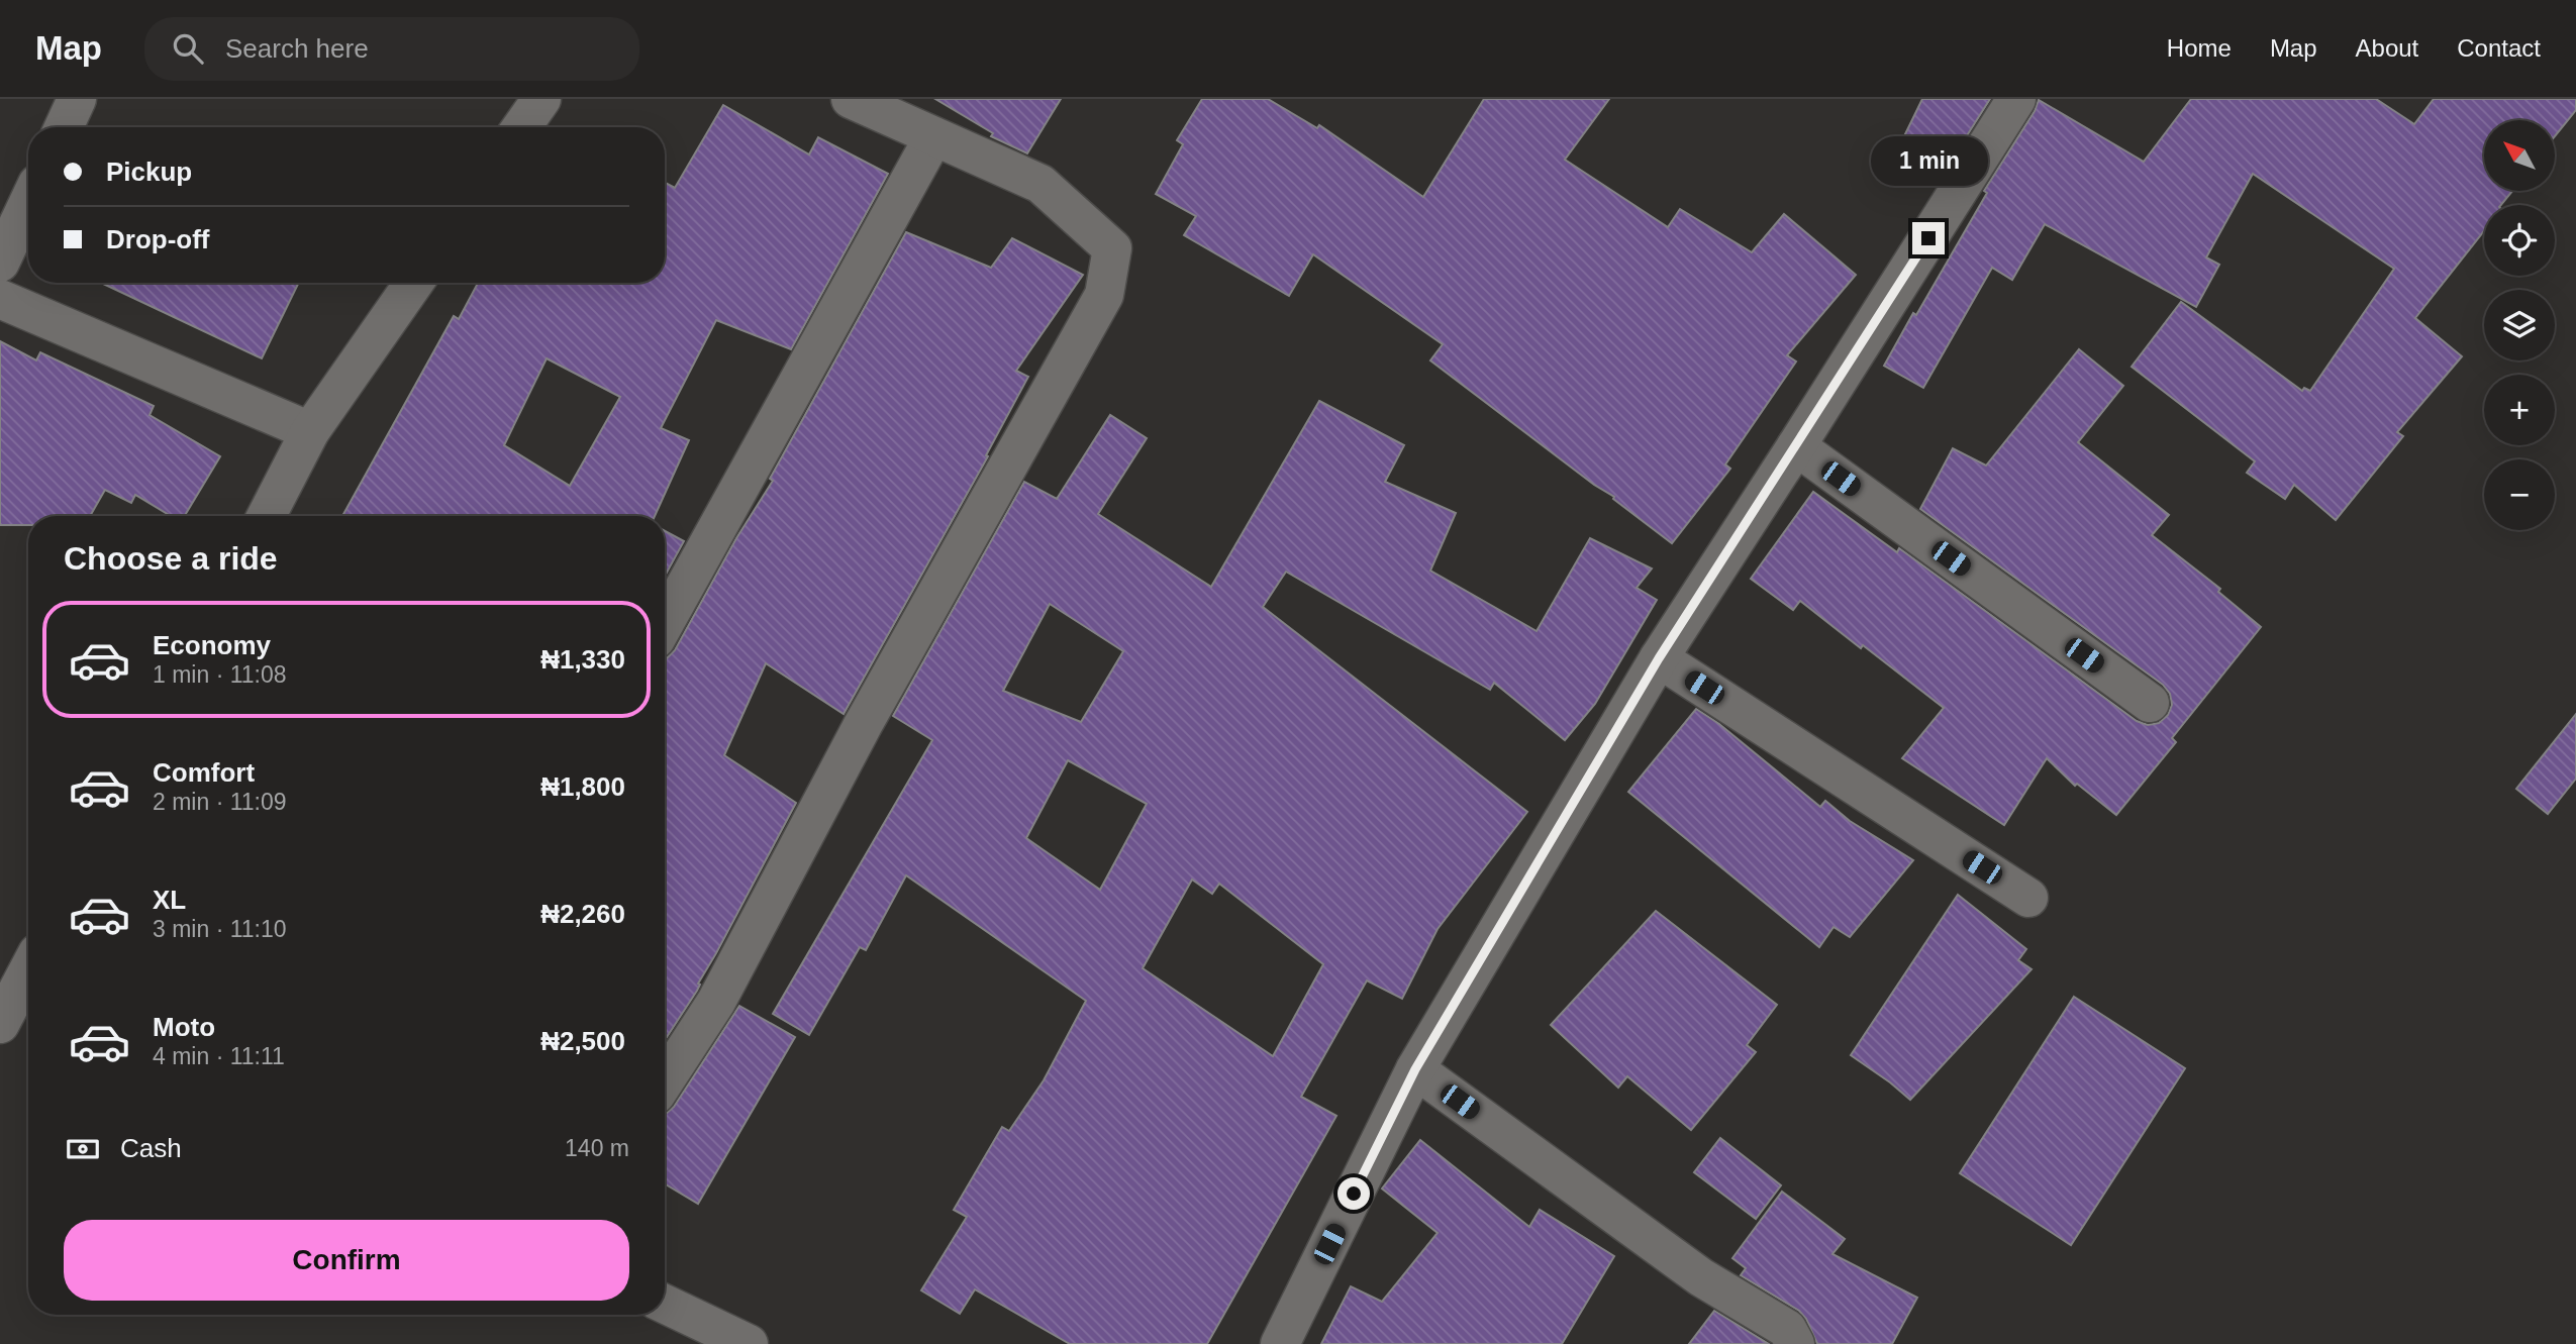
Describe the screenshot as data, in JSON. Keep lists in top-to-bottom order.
{
  "north": "top left",
  "page": {
    "header": "Map",
    "search": "Search here",
    "nav": [
      "Home",
      "Map",
      "About",
      "Contact"
    ],
    "map_buttons": ["+", "−"],
    "banner": ["Pickup", "Drop-off"],
    "bubble": "1 min",
    "heading": "Choose a ride",
    "list": [
      {
        "name": "Economy",
        "note": "1 min · 11:08",
        "value": "₦1,330"
      },
      {
        "name": "Comfort",
        "note": "2 min · 11:09",
        "value": "₦1,800"
      },
      {
        "name": "XL",
        "note": "3 min · 11:10",
        "value": "₦2,260"
      },
      {
        "name": "Moto",
        "note": "4 min · 11:11",
        "value": "₦2,500"
      }
    ],
    "pay": ["Cash", "140 m"],
    "buttons": "Confirm"
  }
}
